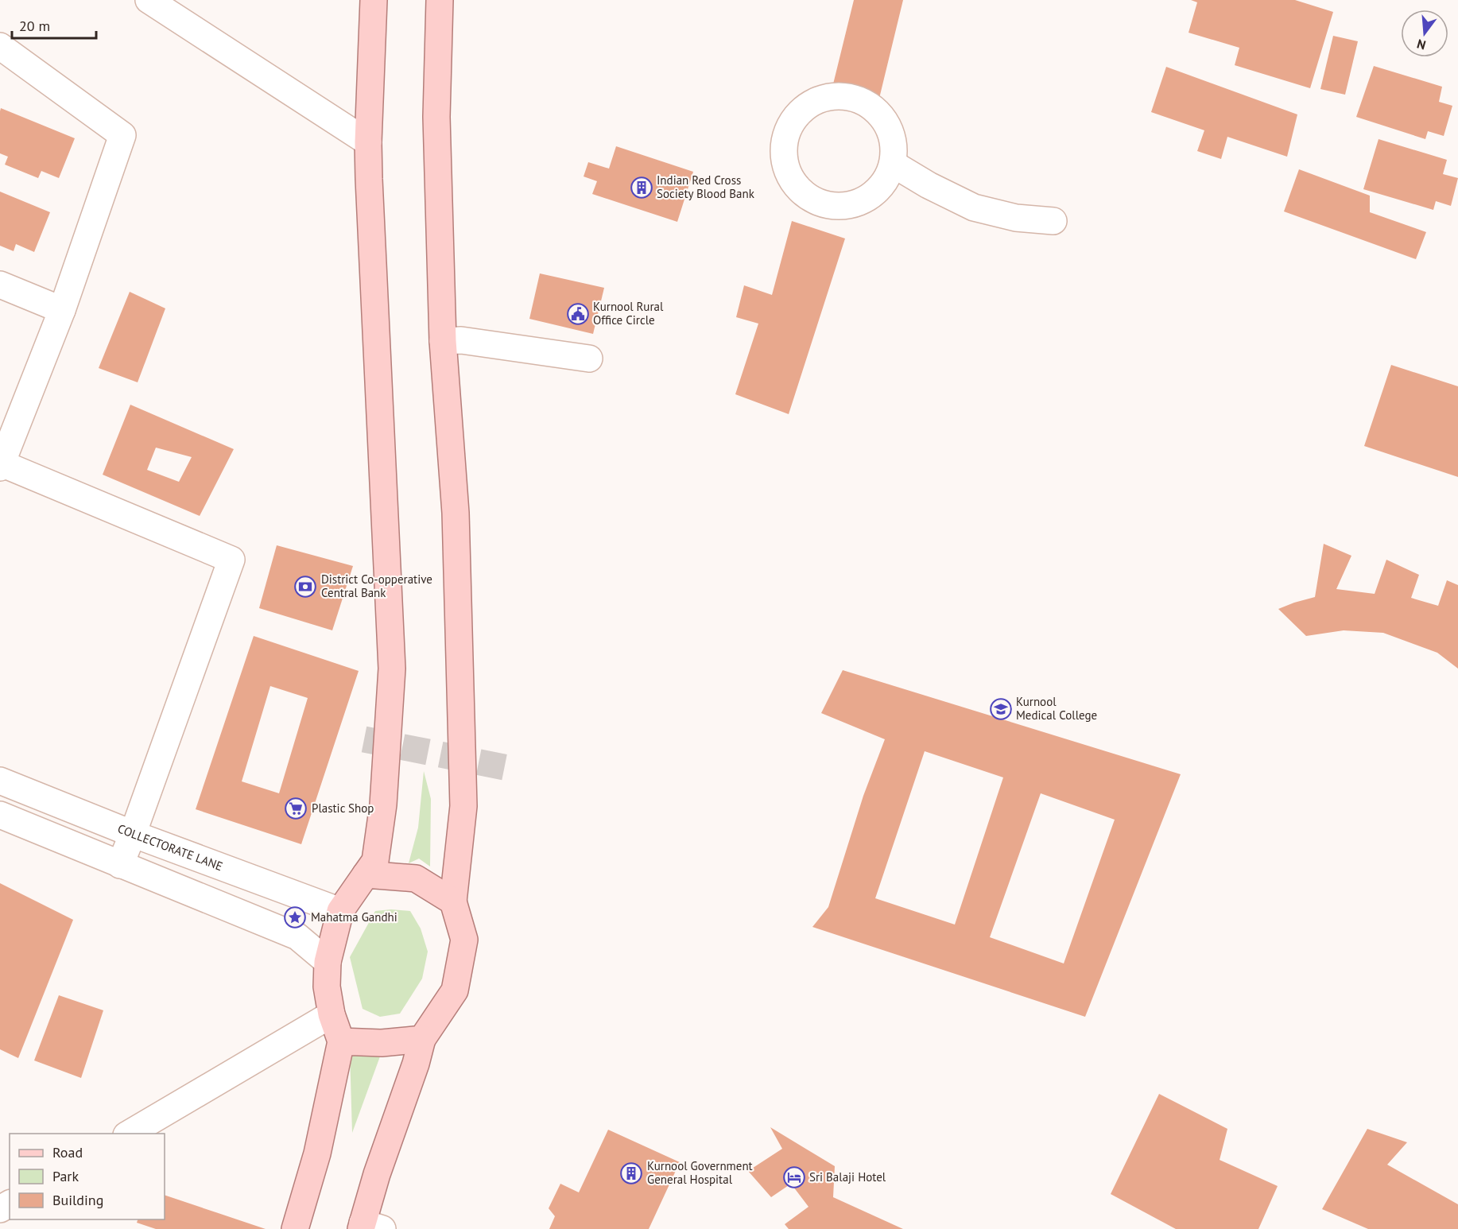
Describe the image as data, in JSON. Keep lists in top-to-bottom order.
{
  "streets": {
    "street": ["COLLECTORATE LANE"]
  },
  "places": {
    "building": ["Indian Red Cross Society Blood Bank", "Kurnool Government General Hospital"],
    "public building": ["Kurnool Rural Office Circle"],
    "bank": ["District Co-opperative Central Bank"],
    "school or university": ["Kurnool Medical College"],
    "supermarket": ["Plastic Shop"],
    "place": ["Mahatma Gandhi"],
    "hotel": ["Sri Balaji Hotel"]
  },
  "legend": ["Road", "Park", "Building"],
  "scale_bar": "20 m",
  "north": "bottom"
}
